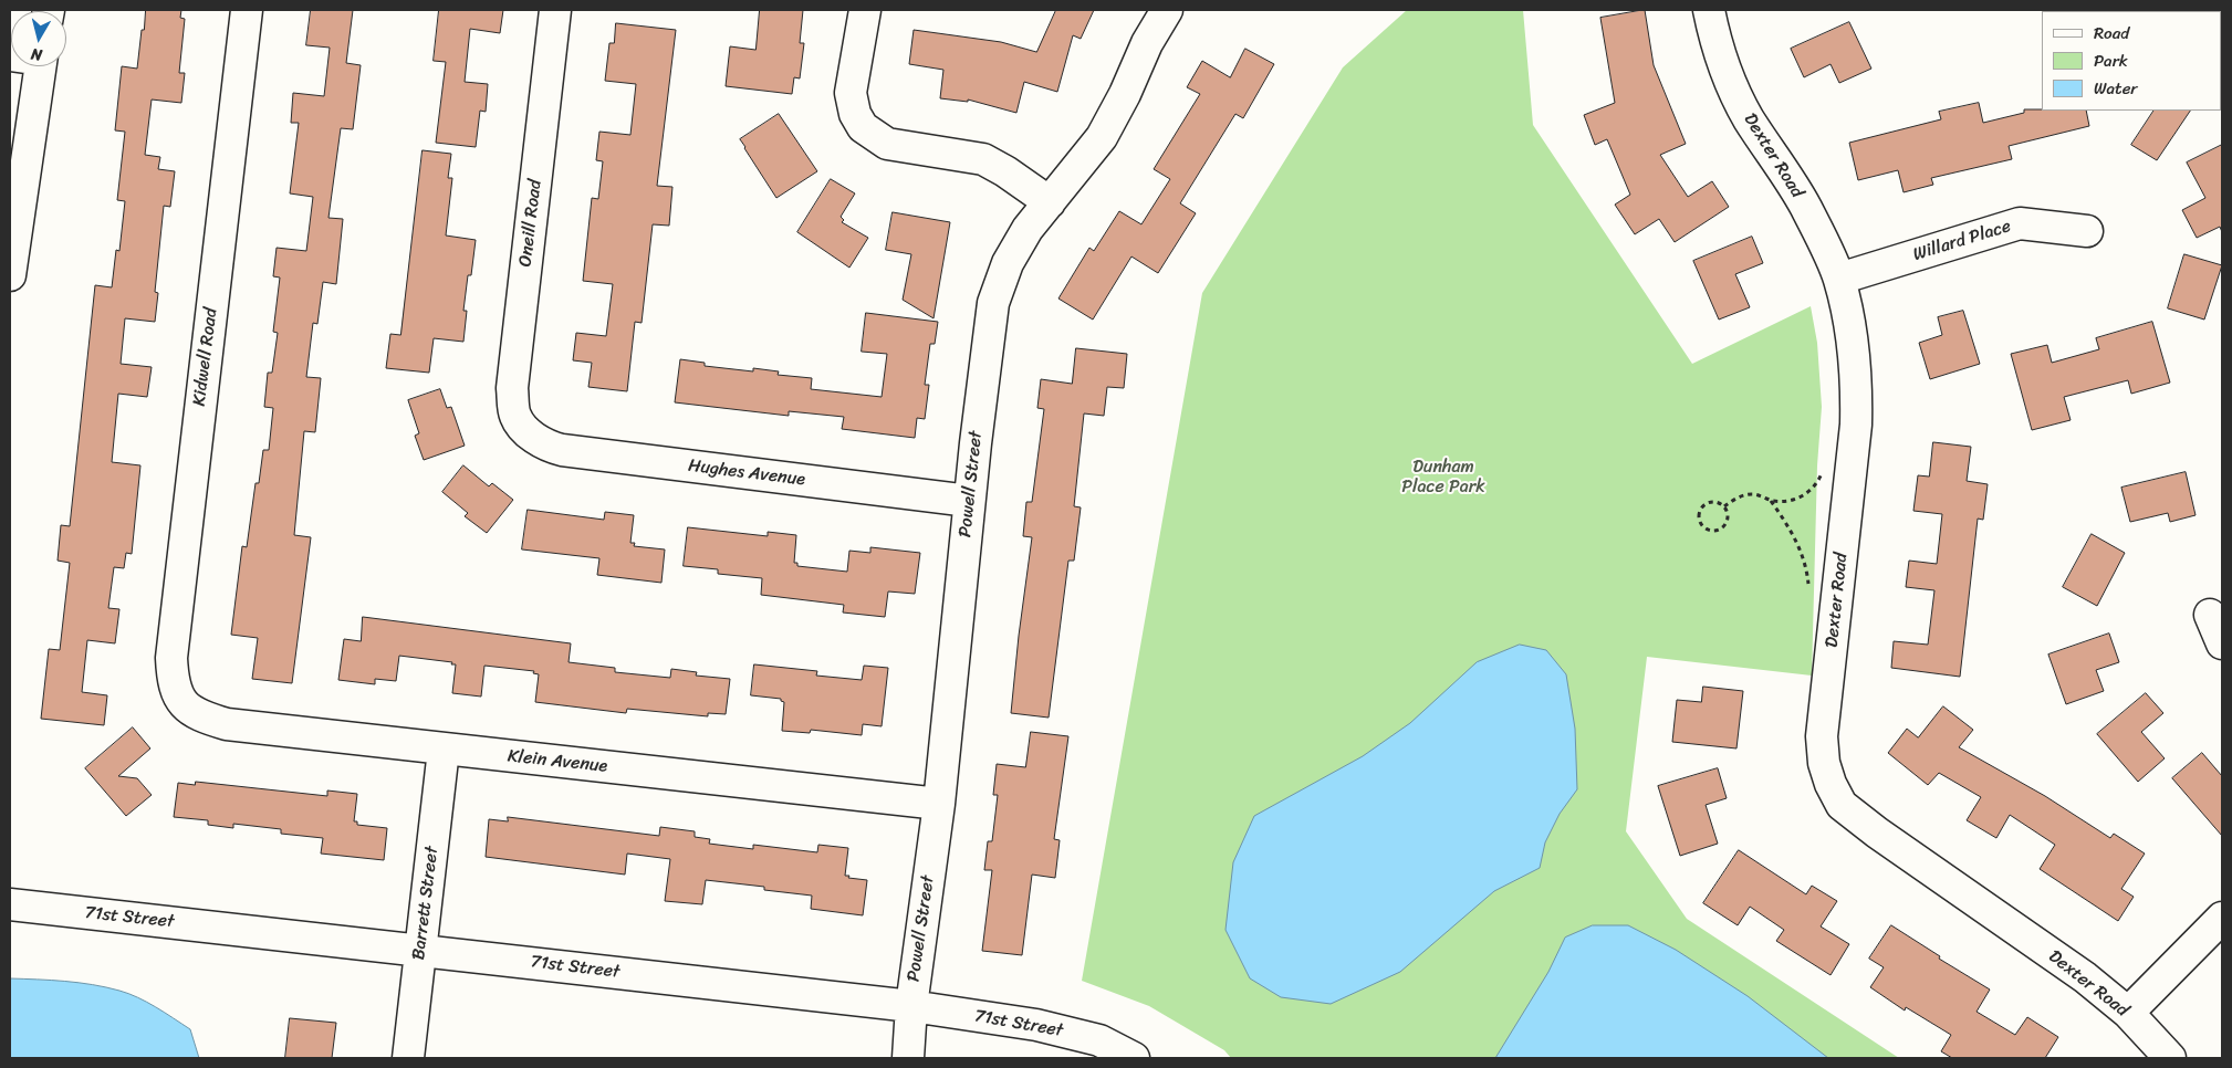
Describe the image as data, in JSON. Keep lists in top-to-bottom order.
{
  "streets": {
    "street": [
      "Dexter Road",
      "Oneill Road",
      "Willard Place",
      "Kidwell Road",
      "Hughes Avenue",
      "Powell Street",
      "Klein Avenue",
      "Barrett Street",
      "71st Street"
    ]
  },
  "crossings": [
    ["Dexter Road", "Willard Place"],
    ["Oneill Road", "Hughes Avenue"],
    ["Kidwell Road", "Klein Avenue"],
    ["Hughes Avenue", "Powell Street"],
    ["Powell Street", "Klein Avenue"],
    ["Powell Street", "71st Street"],
    ["Klein Avenue", "Barrett Street"],
    ["Barrett Street", "71st Street"]
  ],
  "parks": ["Dunham Place Park"],
  "legend": ["Road", "Park", "Water"],
  "north": "bottom"
}
